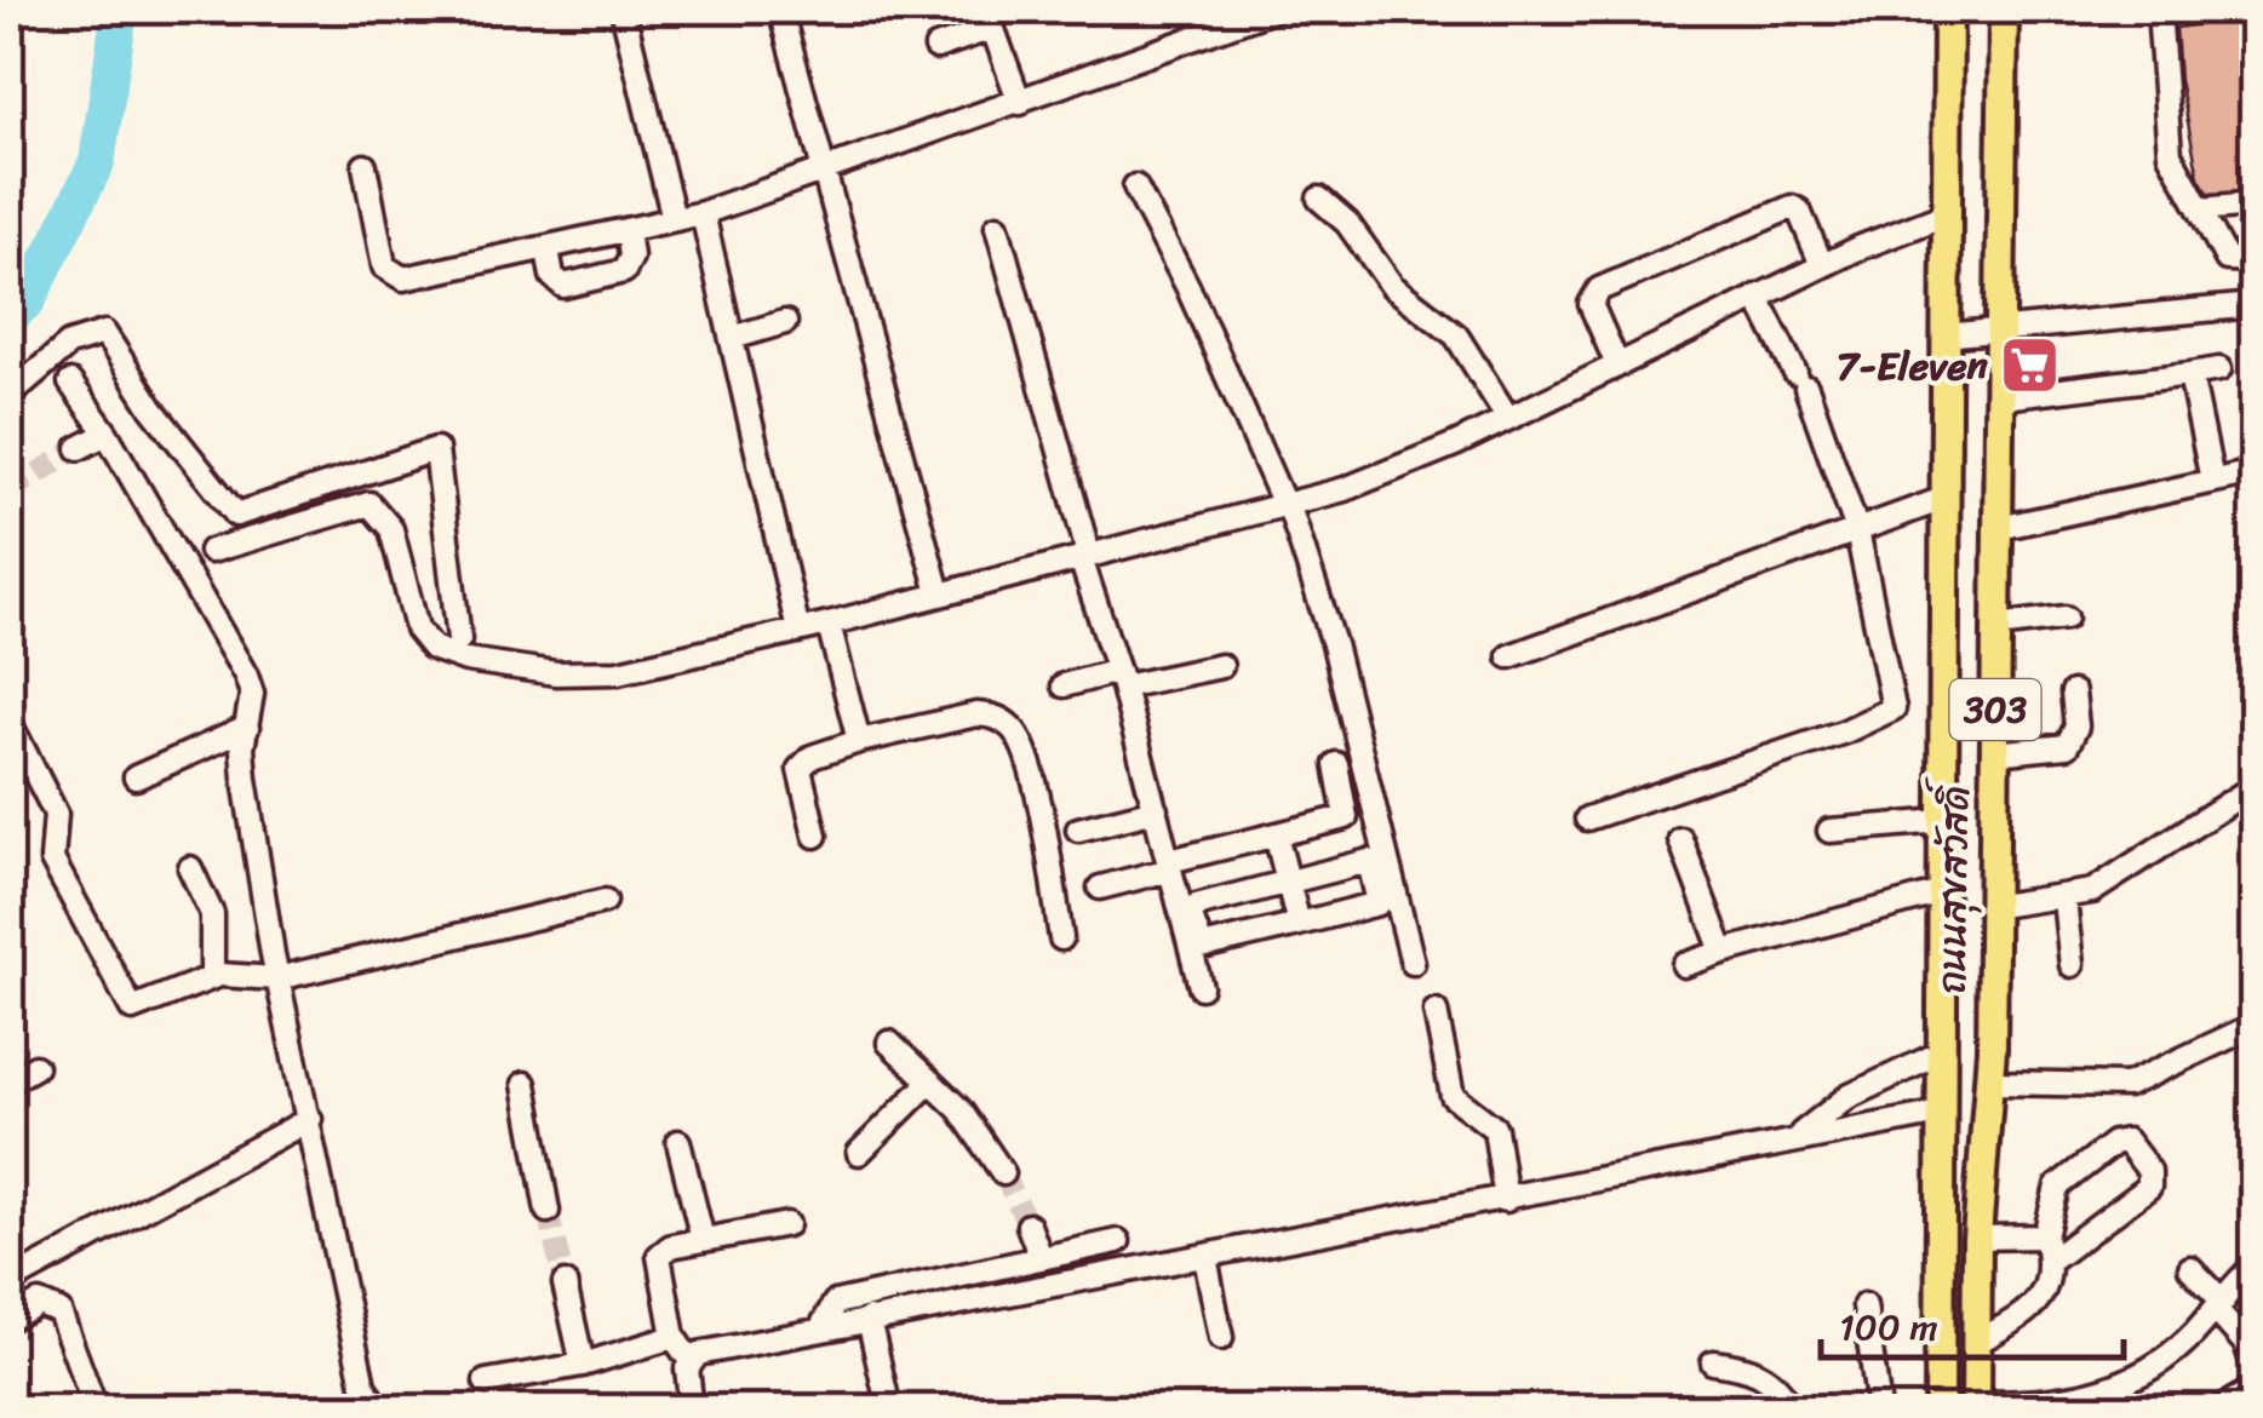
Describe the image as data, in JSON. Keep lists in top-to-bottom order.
{
  "streets": {
    "main road": ["303", "ถนนสุขสวัสดิ์"]
  },
  "places": {
    "supermarket": ["7-Eleven"]
  },
  "scale_bar": "100 m"
}
